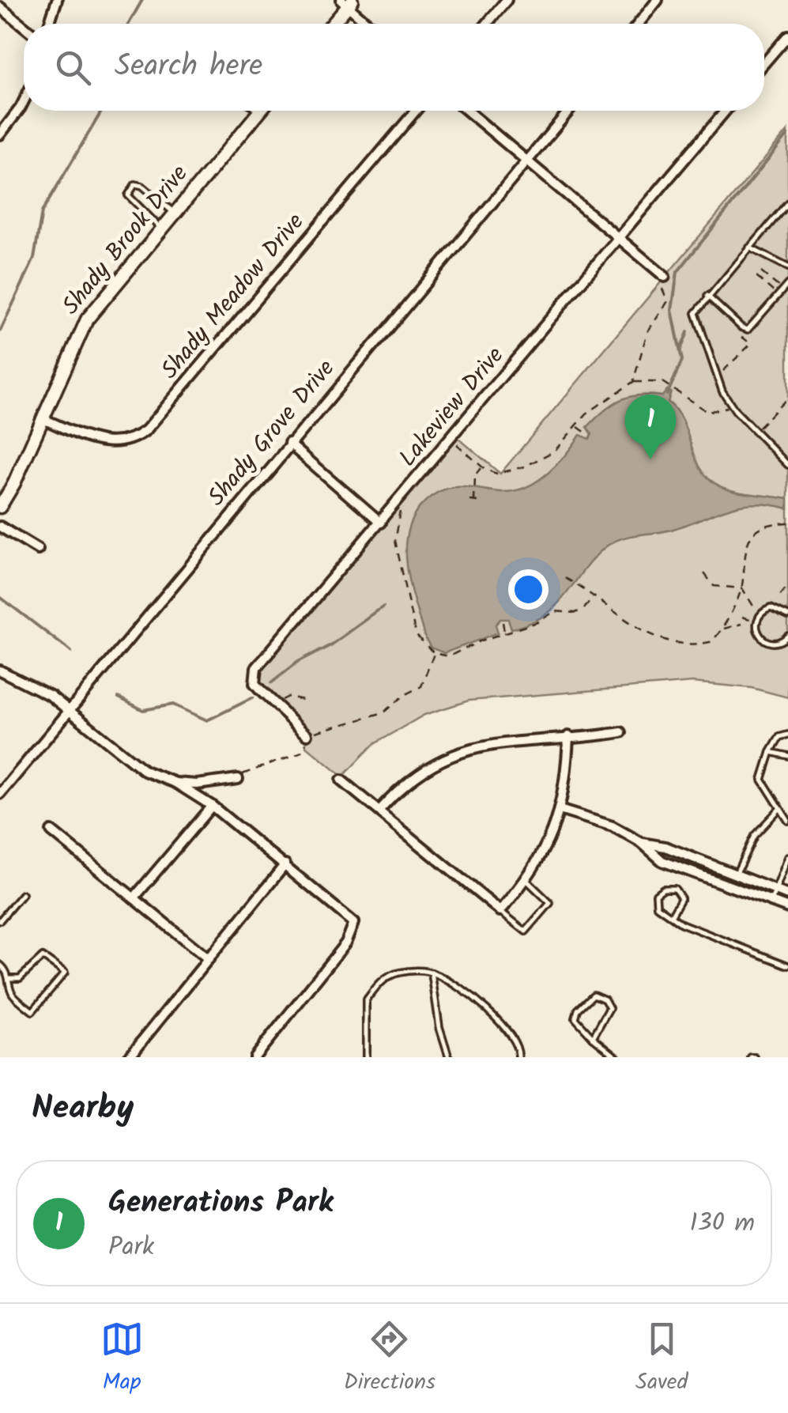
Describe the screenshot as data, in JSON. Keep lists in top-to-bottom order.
{
  "streets": {
    "street": [
      "Shady Brook Drive",
      "Shady Meadow Drive",
      "Lakeview Drive",
      "Shady Grove Drive"
    ]
  },
  "crossings": [
    ["Shady Brook Drive", "Shady Meadow Drive"]
  ],
  "page": {
    "search": "Search here",
    "pins": "1",
    "heading": "Nearby",
    "list": [
      {
        "mark": "1",
        "name": "Generations Park",
        "note": "Park",
        "value": "130 m"
      }
    ],
    "nav": ["Map", "Directions", "Saved"]
  }
}
